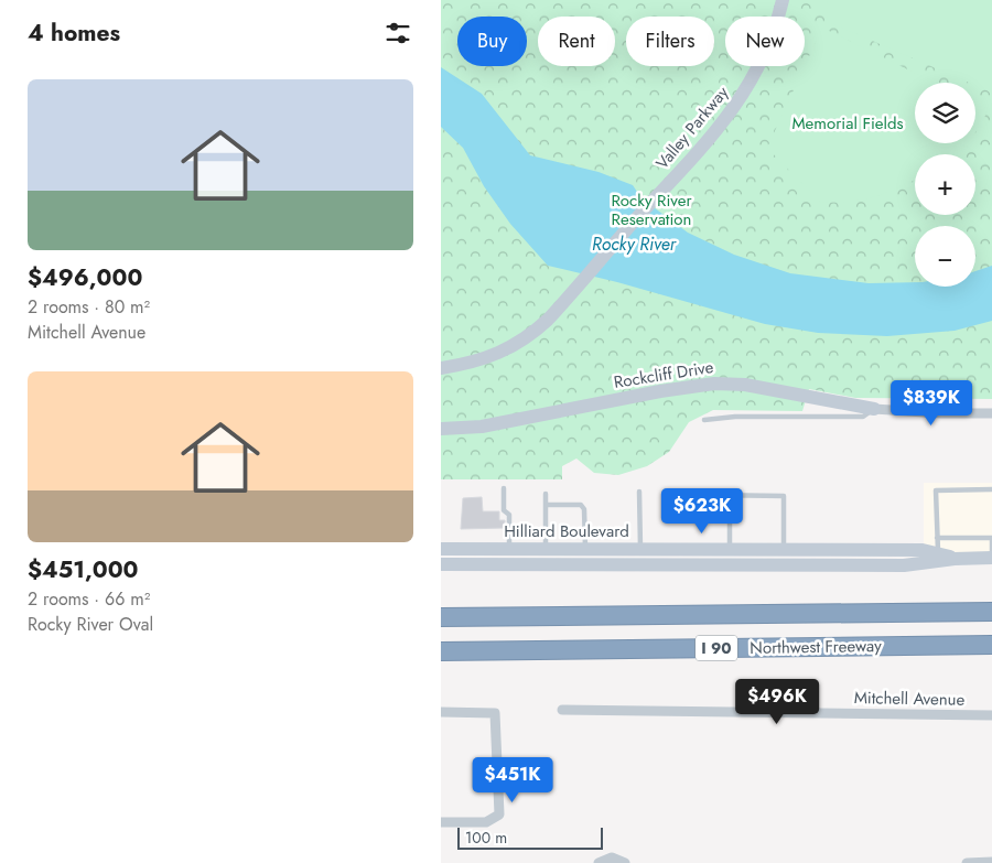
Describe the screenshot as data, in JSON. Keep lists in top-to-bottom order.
{
  "streets": {
    "highway": ["Northwest Freeway", "I 90"],
    "main road": ["Valley Parkway", "Rockcliff Drive", "Hilliard Boulevard"],
    "street": ["Mitchell Avenue"]
  },
  "water": ["Rocky River"],
  "parks": ["Memorial Fields", "Rocky River Reservation"],
  "scale_bar": "100 m",
  "page": {
    "heading": "4 homes",
    "chip": [
      "Buy",
      "Rent",
      "Filters",
      "New"
    ],
    "list": [
      {
        "name": "$496,000",
        "note": "2 rooms · 80 m² · Mitchell Avenue"
      },
      {
        "name": "$451,000",
        "note": "2 rooms · 66 m² · Rocky River Oval"
      }
    ],
    "map_buttons": ["+", "−"],
    "price": [
      "$839K",
      "$623K",
      "$496K",
      "$451K"
    ],
    "scale": "100 m"
  }
}
